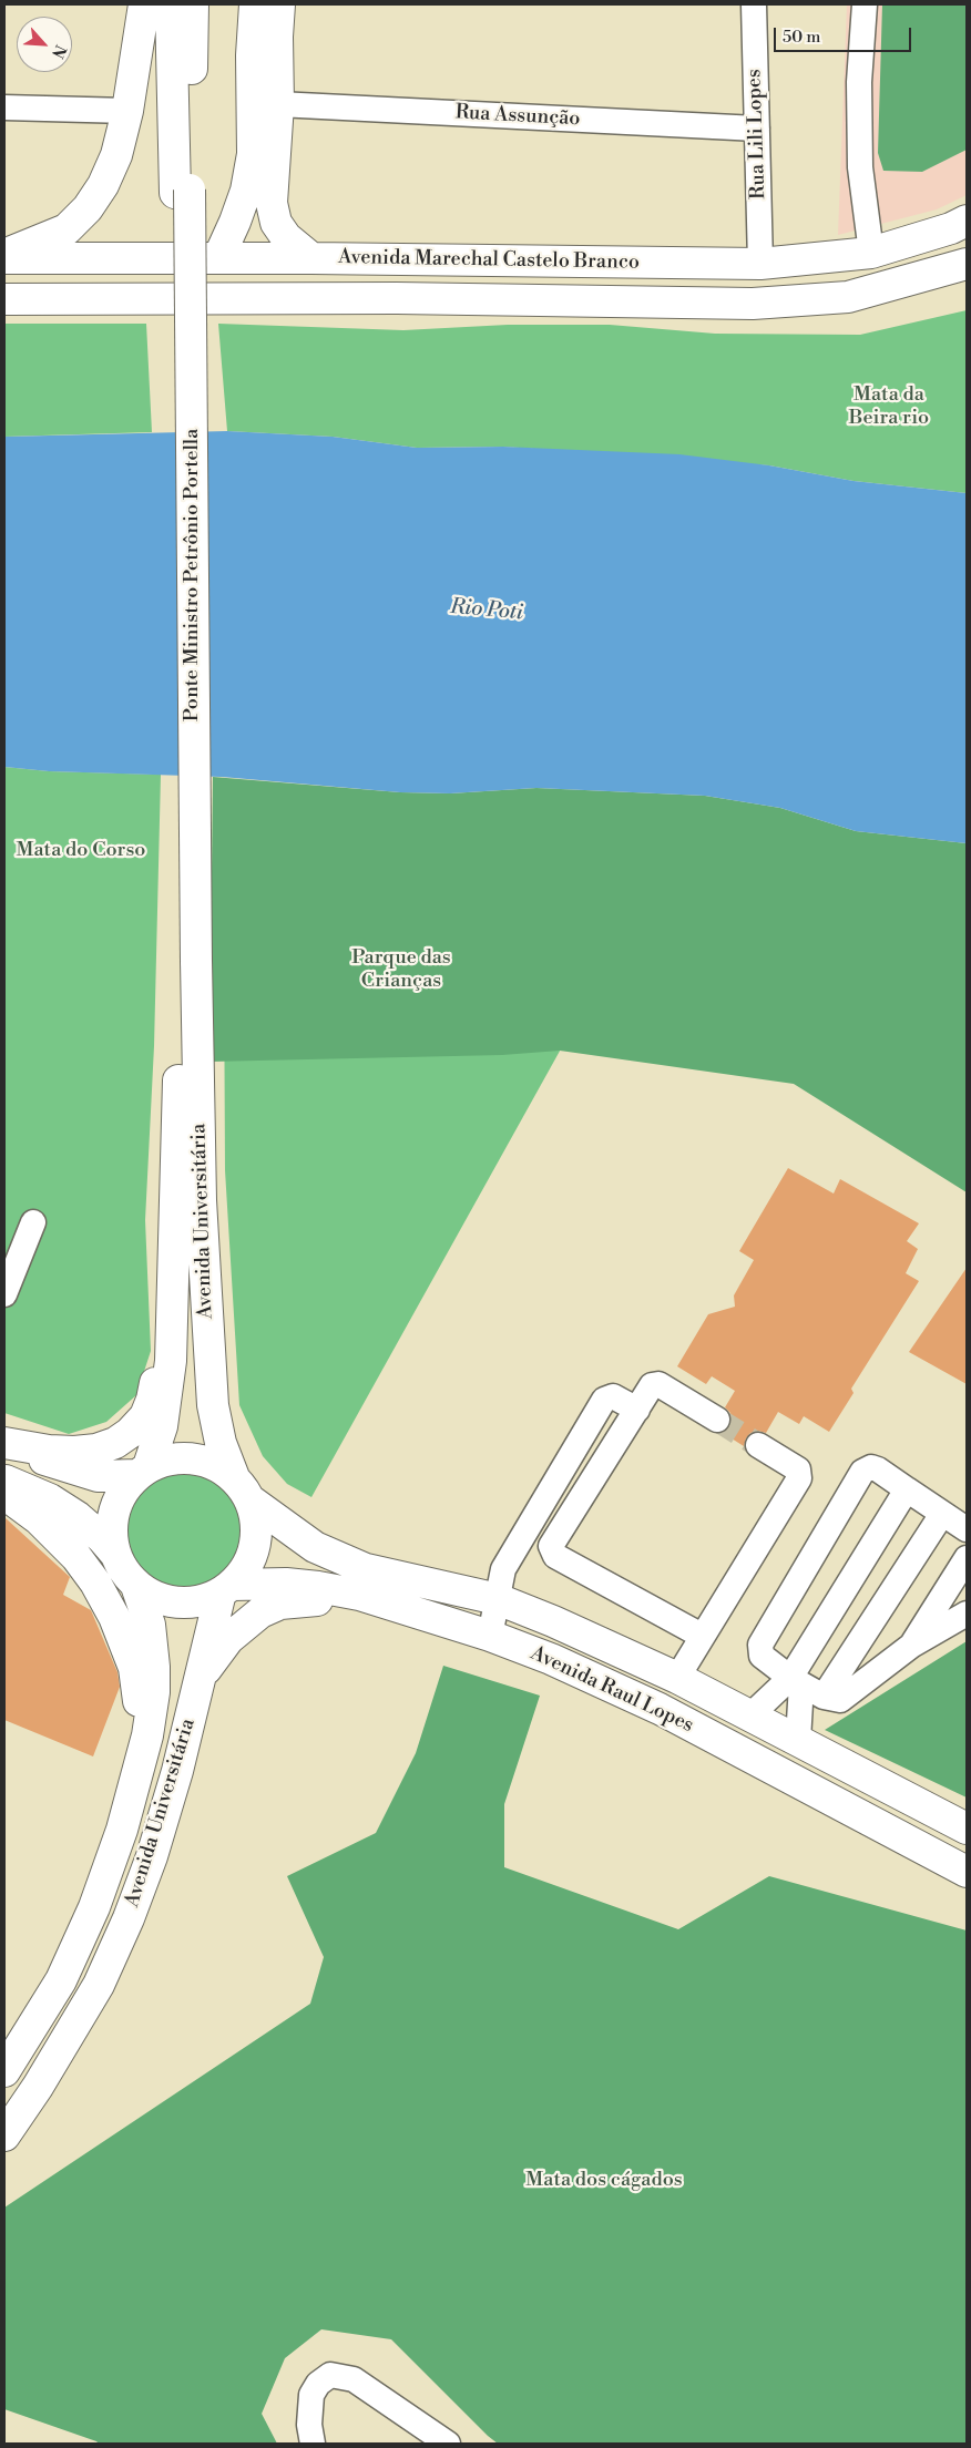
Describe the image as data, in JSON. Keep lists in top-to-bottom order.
{
  "streets": {
    "main road": [
      "Avenida Marechal Castelo Branco",
      "Ponte Ministro Petrônio Portella",
      "Avenida Universitária",
      "Avenida Raul Lopes"
    ],
    "street": ["Rua Assunção", "Rua Lili Lopes"]
  },
  "crossings": [
    ["Rua Assunção", "Rua Lili Lopes"],
    ["Rua Lili Lopes", "Avenida Marechal Castelo Branco"],
    ["Ponte Ministro Petrônio Portella", "Avenida Universitária"],
    ["Avenida Universitária", "Avenida Raul Lopes"]
  ],
  "water": ["Rio Poti"],
  "parks": [
    "Mata da Beira rio",
    "Mata do Corso",
    "Parque das Crianças",
    "Mata dos cágados"
  ],
  "scale_bar": "50 m",
  "north": "bottom right"
}
